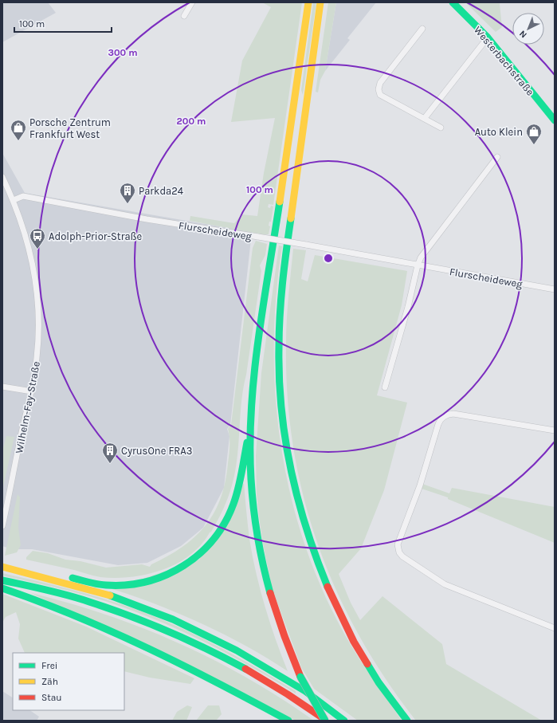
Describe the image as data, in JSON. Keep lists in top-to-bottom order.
{
  "streets": {
    "main road": ["Westerbachstraße"],
    "street": ["Flurscheideweg", "Wilhelm-Fay-Straße"]
  },
  "crossings": [
    ["Flurscheideweg", "Wilhelm-Fay-Straße"]
  ],
  "places": {
    "shop": ["Porsche Zentrum Frankfurt West", "Auto Klein"],
    "building": ["Parkda24", "CyrusOne FRA3"],
    "bus stop": ["Adolph-Prior-Straße"]
  },
  "legend": ["Frei", "Zäh", "Stau"],
  "scale_bar": "100 m",
  "north": "bottom left",
  "rings": ["300 m", "200 m", "100 m"]
}
